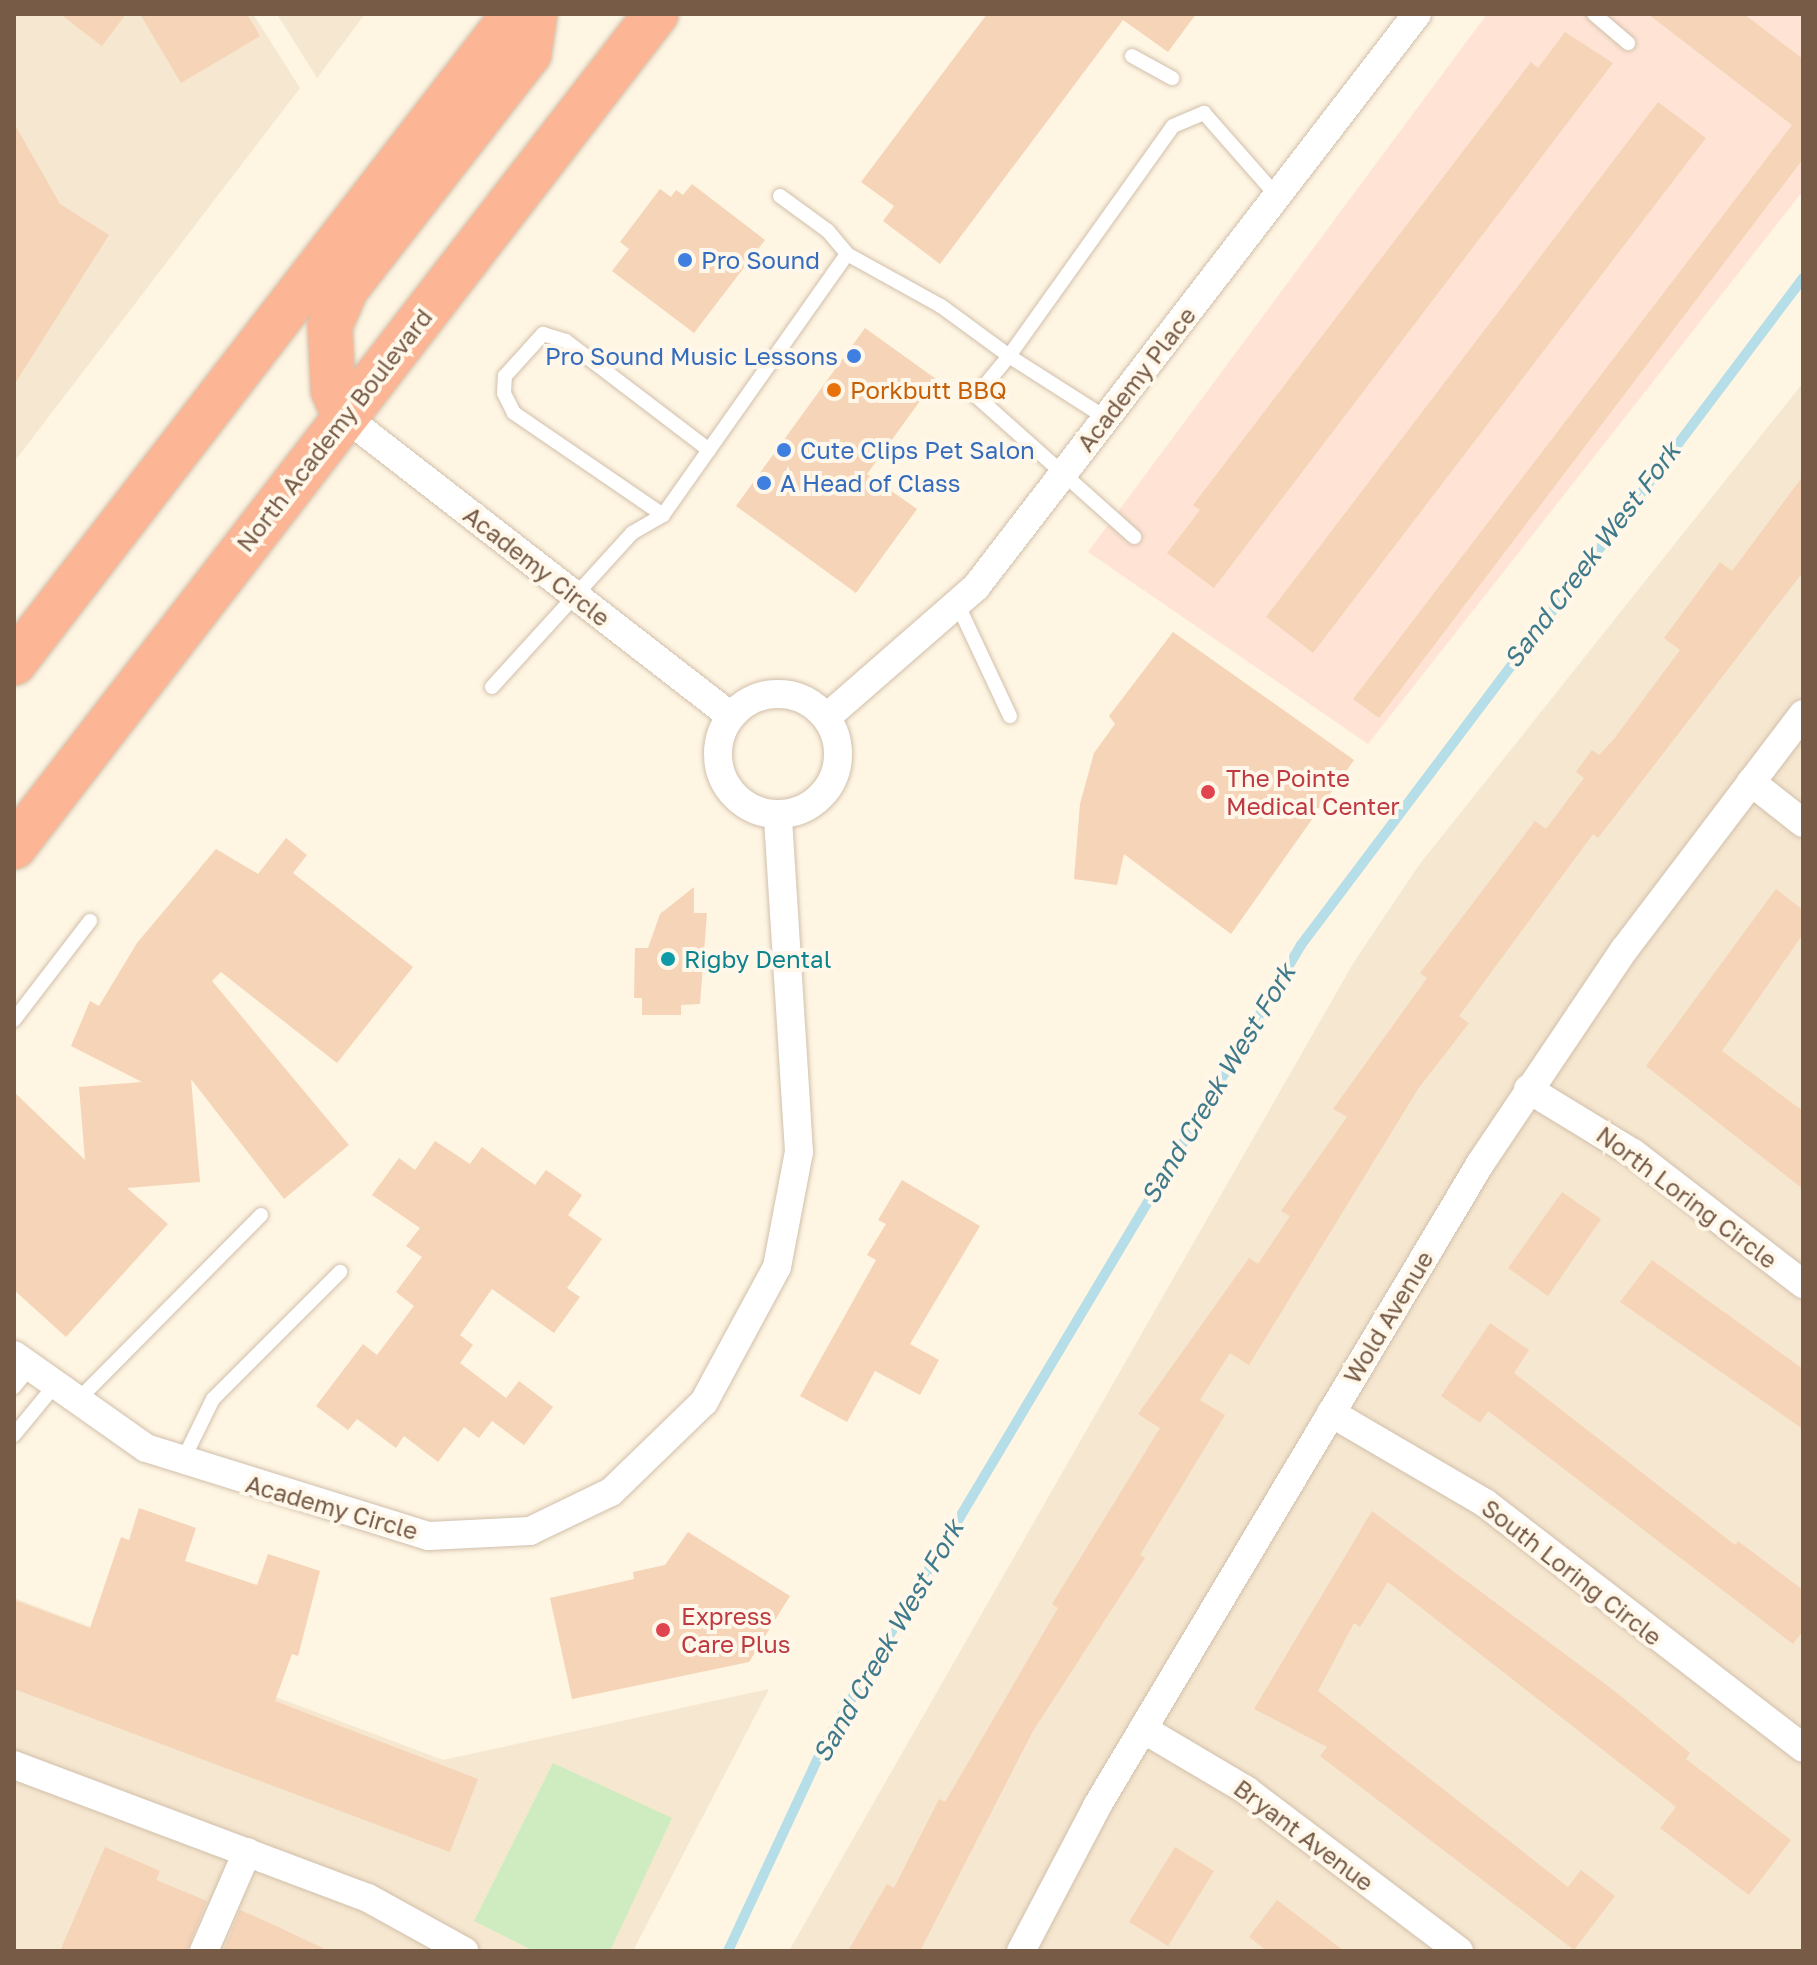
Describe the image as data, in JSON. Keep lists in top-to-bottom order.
{
  "streets": {
    "highway": ["North Academy Boulevard"],
    "street": [
      "Academy Place",
      "Academy Circle",
      "North Loring Circle",
      "Wold Avenue",
      "South Loring Circle",
      "Bryant Avenue"
    ]
  },
  "crossings": [
    ["Academy Place", "Academy Circle"],
    ["North Academy Boulevard", "Academy Circle"],
    ["North Loring Circle", "Wold Avenue"],
    ["Wold Avenue", "South Loring Circle"],
    ["Wold Avenue", "Bryant Avenue"]
  ],
  "water": ["Sand Creek West Fork"],
  "places": [
    "Pro Sound",
    "Pro Sound Music Lessons",
    "Porkbutt BBQ",
    "Cute Clips Pet Salon",
    "A Head of Class",
    "The Pointe Medical Center",
    "Rigby Dental",
    "Express Care Plus"
  ]
}
